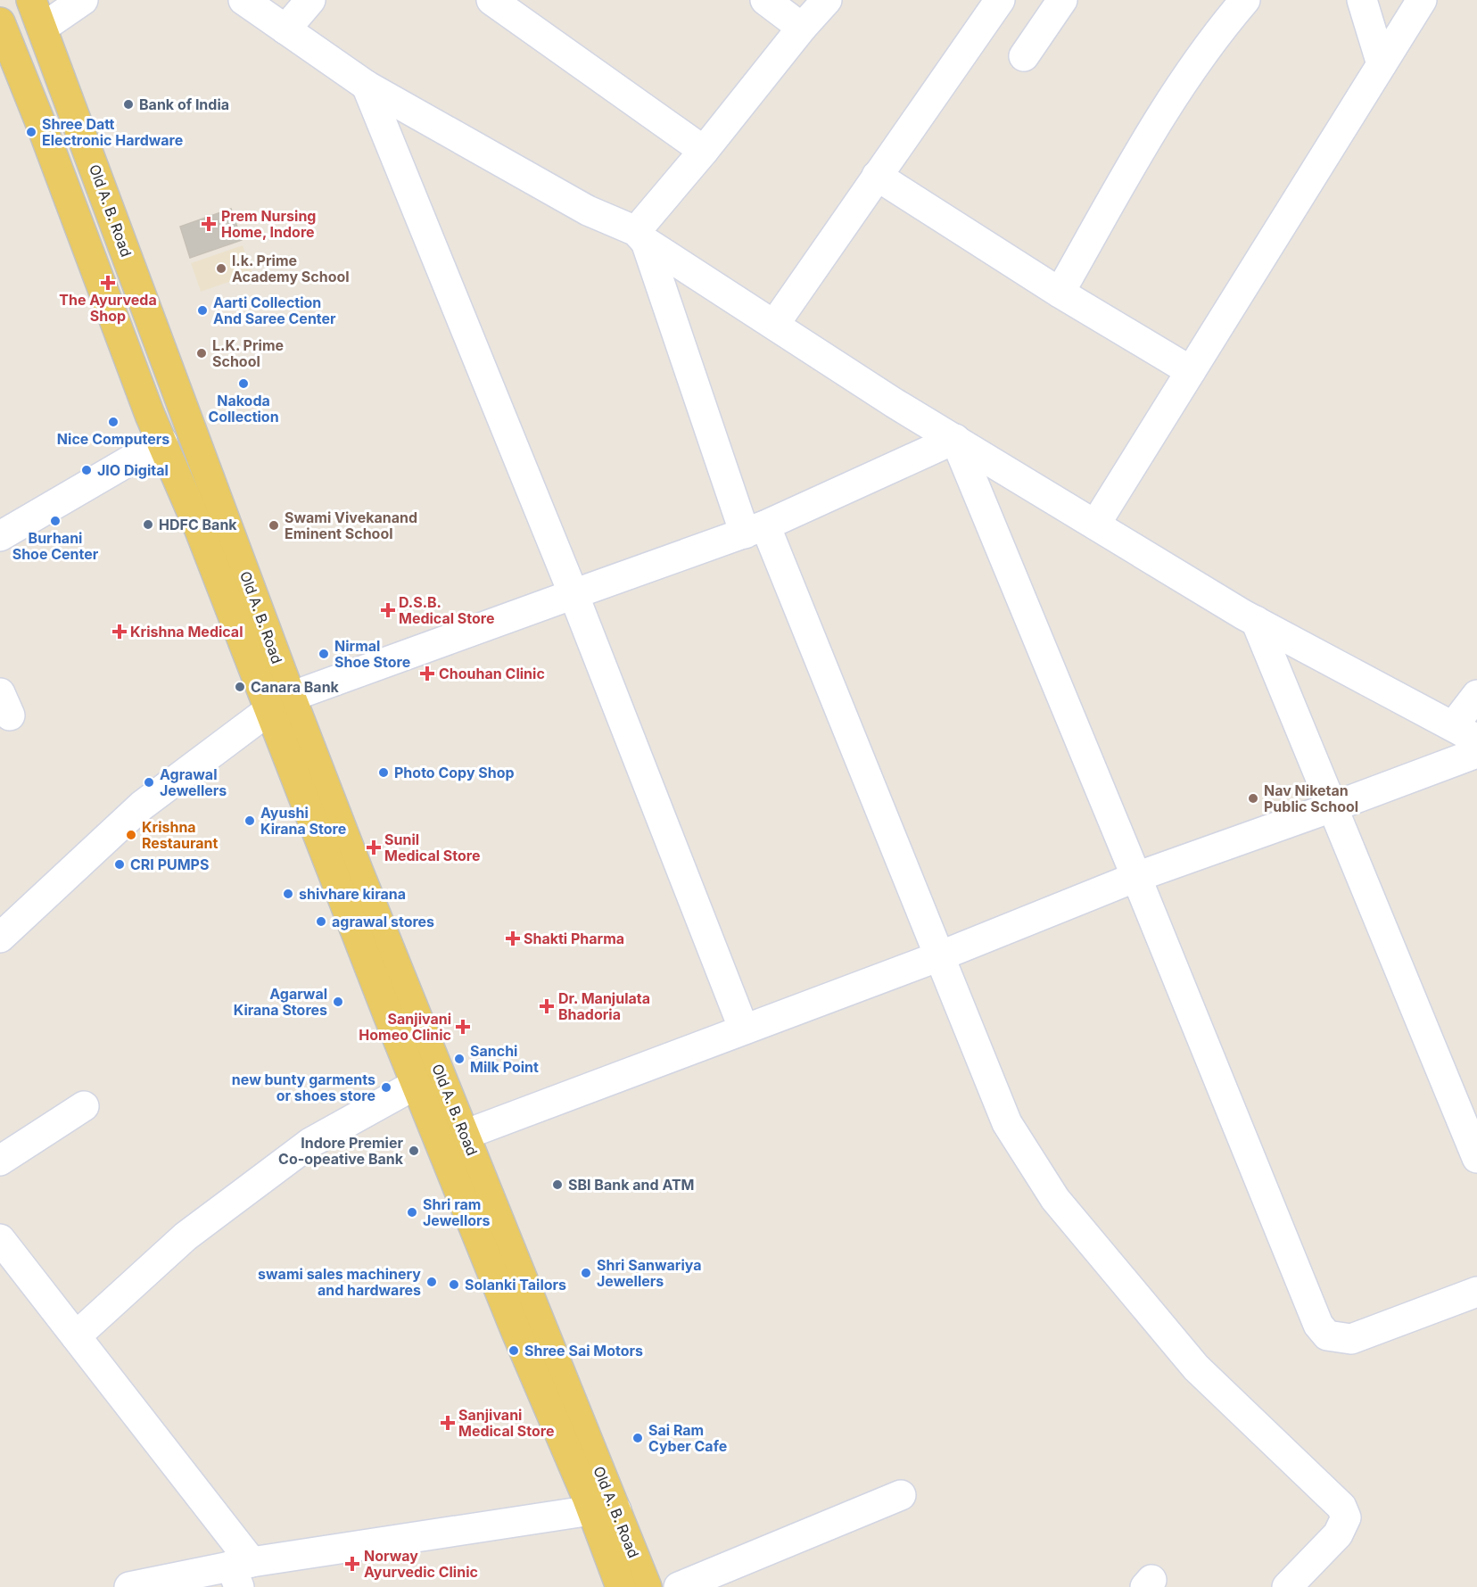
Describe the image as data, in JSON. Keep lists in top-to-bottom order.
{
  "streets": {
    "main road": ["Old A. B. Road"]
  },
  "places": {
    "other": [
      "Bank of India",
      "Shree Datt Electronic Hardware",
      "l.k. Prime Academy School",
      "Aarti Collection And Saree Center",
      "L.K. Prime School",
      "Nakoda Collection",
      "Nice Computers",
      "JIO Digital",
      "Burhani Shoe Center",
      "HDFC Bank",
      "Swami Vivekanand Eminent School",
      "Nirmal Shoe Store",
      "Canara Bank",
      "Photo Copy Shop",
      "Agrawal Jewellers",
      "Nav Niketan Public School",
      "Ayushi Kirana Store",
      "Krishna Restaurant",
      "CRI PUMPS",
      "shivhare kirana",
      "agrawal stores",
      "Agarwal Kirana Stores",
      "Sanchi Milk Point",
      "new bunty garments or shoes store",
      "Indore Premier Co-opeative Bank",
      "SBI Bank and ATM",
      "Shri ram Jewellors",
      "Shri Sanwariya Jewellers",
      "swami sales machinery and hardwares",
      "Solanki Tailors",
      "Shree Sai Motors",
      "Sai Ram Cyber Cafe"
    ],
    "health": [
      "Prem Nursing Home, Indore",
      "The Ayurveda Shop",
      "D.S.B. Medical Store",
      "Krishna Medical",
      "Chouhan Clinic",
      "Sunil Medical Store",
      "Shakti Pharma",
      "Dr. Manjulata Bhadoria",
      "Sanjivani Homeo Clinic",
      "Sanjivani Medical Store",
      "Norway Ayurvedic Clinic"
    ]
  }
}
